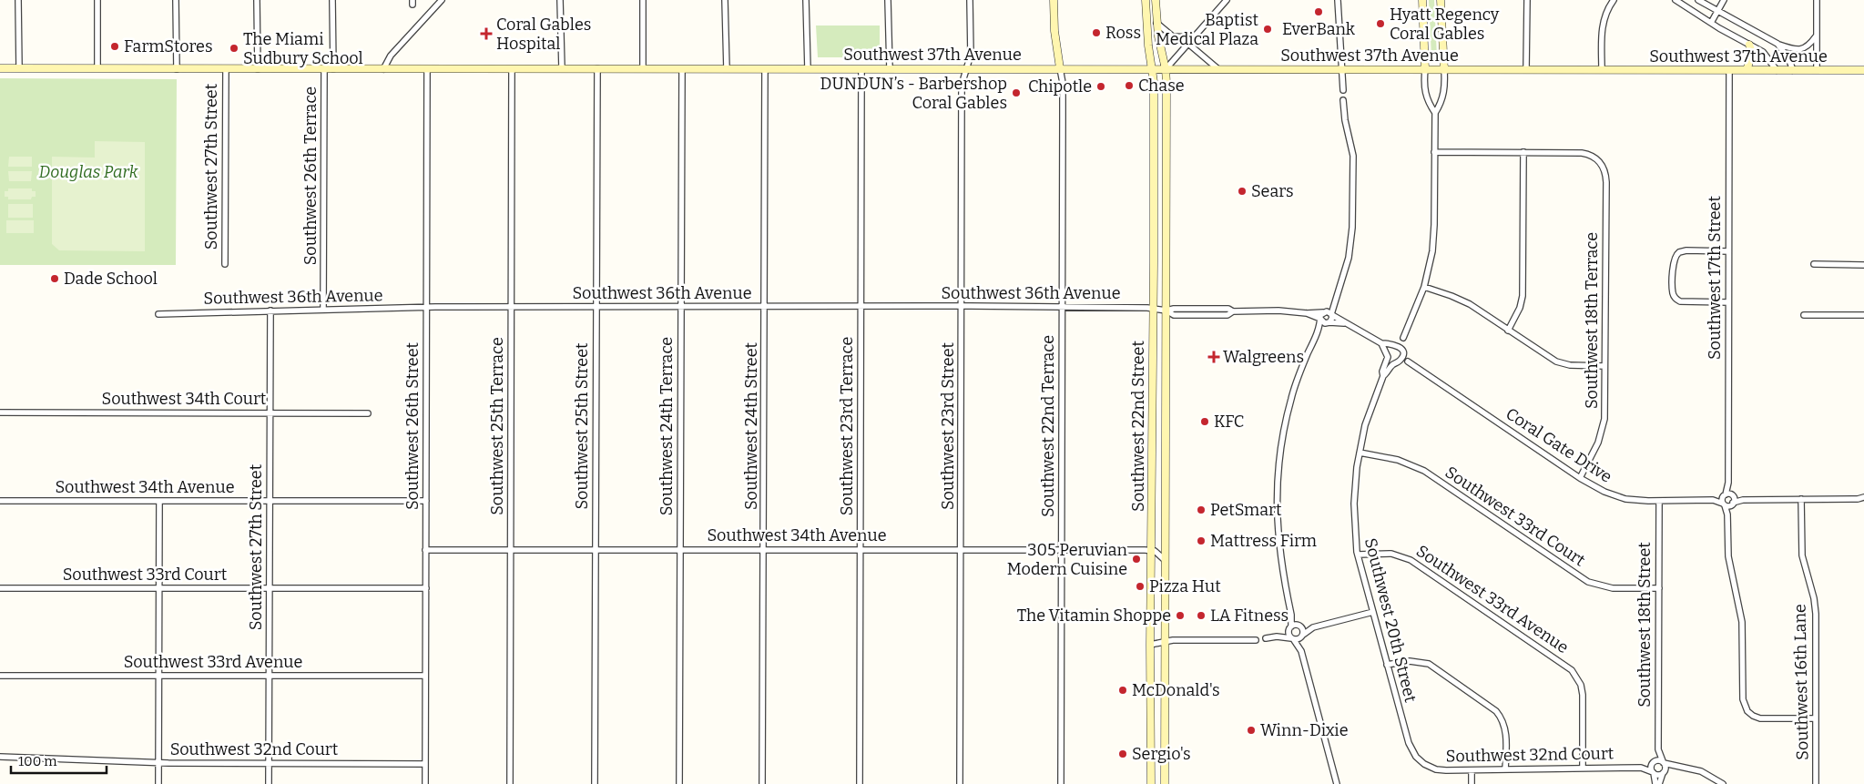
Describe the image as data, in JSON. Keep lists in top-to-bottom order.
{
  "streets": {
    "main road": ["Southwest 37th Avenue", "Southwest 22nd Street"],
    "street": [
      "Southwest 27th Street",
      "Southwest 26th Terrace",
      "Southwest 17th Street",
      "Southwest 36th Avenue",
      "Southwest 18th Terrace",
      "Southwest 34th Court",
      "Southwest 26th Street",
      "Southwest 25th Terrace",
      "Southwest 25th Street",
      "Southwest 24th Terrace",
      "Southwest 24th Street",
      "Southwest 23rd Terrace",
      "Southwest 23rd Street",
      "Southwest 22nd Terrace",
      "Coral Gate Drive",
      "Southwest 34th Avenue",
      "Southwest 33rd Court",
      "Southwest 33rd Avenue",
      "Southwest 20th Street",
      "Southwest 18th Street",
      "Southwest 16th Lane",
      "Southwest 32nd Court"
    ]
  },
  "crossings": [
    ["Southwest 37th Avenue", "Southwest 27th Street"],
    ["Southwest 37th Avenue", "Southwest 26th Terrace"],
    ["Southwest 37th Avenue", "Southwest 17th Street"],
    ["Southwest 37th Avenue", "Southwest 26th Street"],
    ["Southwest 37th Avenue", "Southwest 25th Terrace"],
    ["Southwest 37th Avenue", "Southwest 25th Street"],
    ["Southwest 37th Avenue", "Southwest 24th Terrace"],
    ["Southwest 37th Avenue", "Southwest 24th Street"],
    ["Southwest 37th Avenue", "Southwest 23rd Terrace"],
    ["Southwest 37th Avenue", "Southwest 23rd Street"],
    ["Southwest 37th Avenue", "Southwest 22nd Terrace"],
    ["Southwest 37th Avenue", "Southwest 22nd Street"],
    ["Southwest 27th Street", "Southwest 36th Avenue"],
    ["Southwest 27th Street", "Southwest 34th Court"],
    ["Southwest 27th Street", "Southwest 34th Avenue"],
    ["Southwest 27th Street", "Southwest 33rd Court"],
    ["Southwest 27th Street", "Southwest 33rd Avenue"],
    ["Southwest 27th Street", "Southwest 32nd Court"],
    ["Southwest 26th Terrace", "Southwest 36th Avenue"],
    ["Southwest 17th Street", "Coral Gate Drive"],
    ["Southwest 36th Avenue", "Southwest 26th Street"],
    ["Southwest 36th Avenue", "Southwest 25th Terrace"],
    ["Southwest 36th Avenue", "Southwest 25th Street"],
    ["Southwest 36th Avenue", "Southwest 24th Terrace"],
    ["Southwest 36th Avenue", "Southwest 24th Street"],
    ["Southwest 36th Avenue", "Southwest 23rd Terrace"],
    ["Southwest 36th Avenue", "Southwest 23rd Street"],
    ["Southwest 36th Avenue", "Southwest 22nd Terrace"],
    ["Southwest 36th Avenue", "Southwest 22nd Street"],
    ["Southwest 18th Terrace", "Coral Gate Drive"],
    ["Southwest 26th Street", "Southwest 34th Avenue"],
    ["Southwest 26th Street", "Southwest 33rd Court"],
    ["Southwest 26th Street", "Southwest 33rd Avenue"],
    ["Southwest 26th Street", "Southwest 32nd Court"],
    ["Southwest 25th Terrace", "Southwest 34th Avenue"],
    ["Southwest 25th Street", "Southwest 34th Avenue"],
    ["Southwest 24th Terrace", "Southwest 34th Avenue"],
    ["Southwest 24th Street", "Southwest 34th Avenue"],
    ["Southwest 23rd Terrace", "Southwest 34th Avenue"],
    ["Southwest 23rd Street", "Southwest 34th Avenue"],
    ["Southwest 22nd Terrace", "Southwest 34th Avenue"],
    ["Southwest 22nd Street", "Southwest 34th Avenue"],
    ["Coral Gate Drive", "Southwest 18th Street"],
    ["Southwest 33rd Court", "Southwest 20th Street"],
    ["Southwest 33rd Court", "Southwest 18th Street"],
    ["Southwest 33rd Avenue", "Southwest 20th Street"],
    ["Southwest 33rd Avenue", "Southwest 32nd Court"],
    ["Southwest 20th Street", "Southwest 32nd Court"],
    ["Southwest 18th Street", "Southwest 32nd Court"]
  ],
  "parks": ["Douglas Park"],
  "places": {
    "other": [
      "EverBank",
      "Hyatt Regency Coral Gables",
      "Baptist Medical Plaza",
      "Ross",
      "FarmStores",
      "The Miami Sudbury School",
      "Chase",
      "Chipotle",
      "DUNDUN’s - Barbershop Coral Gables",
      "Sears",
      "Dade School",
      "KFC",
      "PetSmart",
      "Mattress Firm",
      "305 Peruvian Modern Cuisine",
      "Pizza Hut",
      "The Vitamin Shoppe",
      "LA Fitness",
      "McDonald's",
      "Winn-Dixie",
      "Sergio's"
    ],
    "health": ["Coral Gables Hospital", "Walgreens"]
  },
  "scale_bar": "100 m"
}
